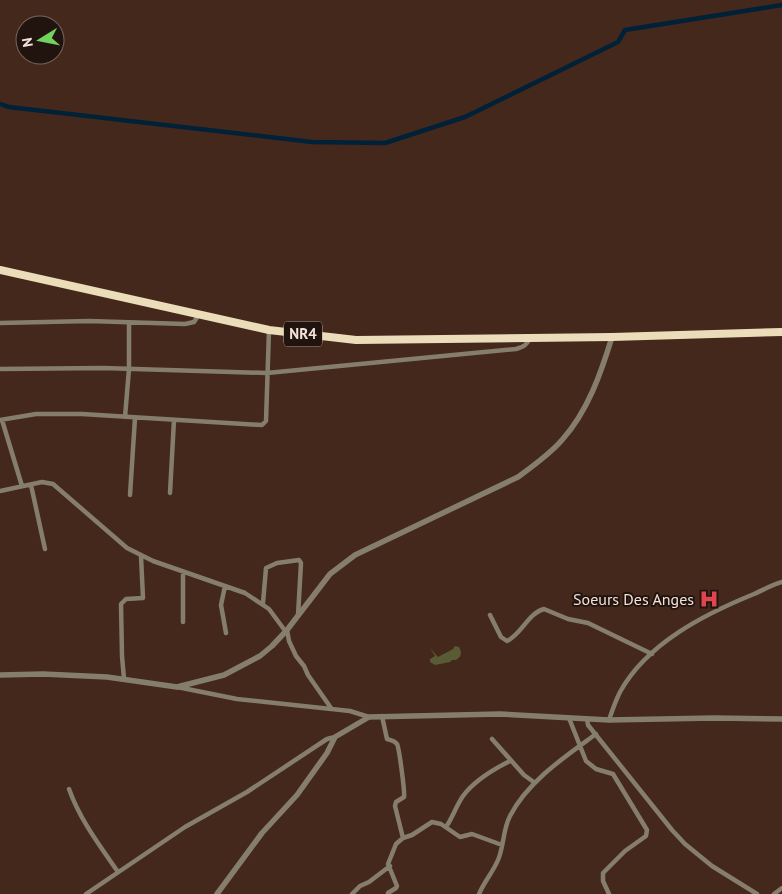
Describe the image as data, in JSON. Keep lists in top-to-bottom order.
{
  "streets": {
    "highway": ["NR4"]
  },
  "places": {
    "hospital": ["Soeurs Des Anges"]
  },
  "north": "left"
}
